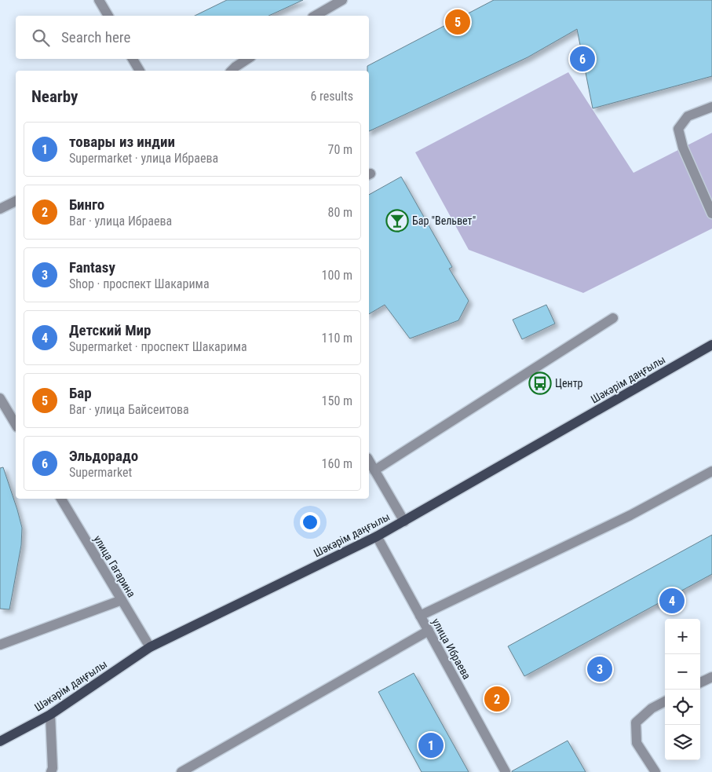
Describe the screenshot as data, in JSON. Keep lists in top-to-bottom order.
{
  "streets": {
    "main road": ["Шәкәрім даңғылы"],
    "street": ["улица Гагарина", "улица Ибраева"]
  },
  "crossings": [
    ["Шәкәрім даңғылы", "улица Гагарина"],
    ["Шәкәрім даңғылы", "улица Ибраева"]
  ],
  "places": {
    "bar": ["Бар \"Вельвет\""],
    "bus stop": ["Центр"]
  },
  "page": {
    "pins": [
      "5",
      "6",
      "4",
      "3",
      "2",
      "1"
    ],
    "search": "Search here",
    "heading": ["Nearby", "6 results"],
    "list": [
      {
        "mark": "1",
        "name": "товары из индии",
        "note": "Supermarket · улица Ибраева",
        "value": "70 m"
      },
      {
        "mark": "2",
        "name": "Бинго",
        "note": "Bar · улица Ибраева",
        "value": "80 m"
      },
      {
        "mark": "3",
        "name": "Fantasy",
        "note": "Shop · проспект Шакарима",
        "value": "100 m"
      },
      {
        "mark": "4",
        "name": "Детский Мир",
        "note": "Supermarket · проспект Шакарима",
        "value": "110 m"
      },
      {
        "mark": "5",
        "name": "Бар",
        "note": "Bar · улица Байсеитова",
        "value": "150 m"
      },
      {
        "mark": "6",
        "name": "Эльдорадо",
        "note": "Supermarket",
        "value": "160 m"
      }
    ],
    "map_buttons": ["+", "−"]
  }
}
